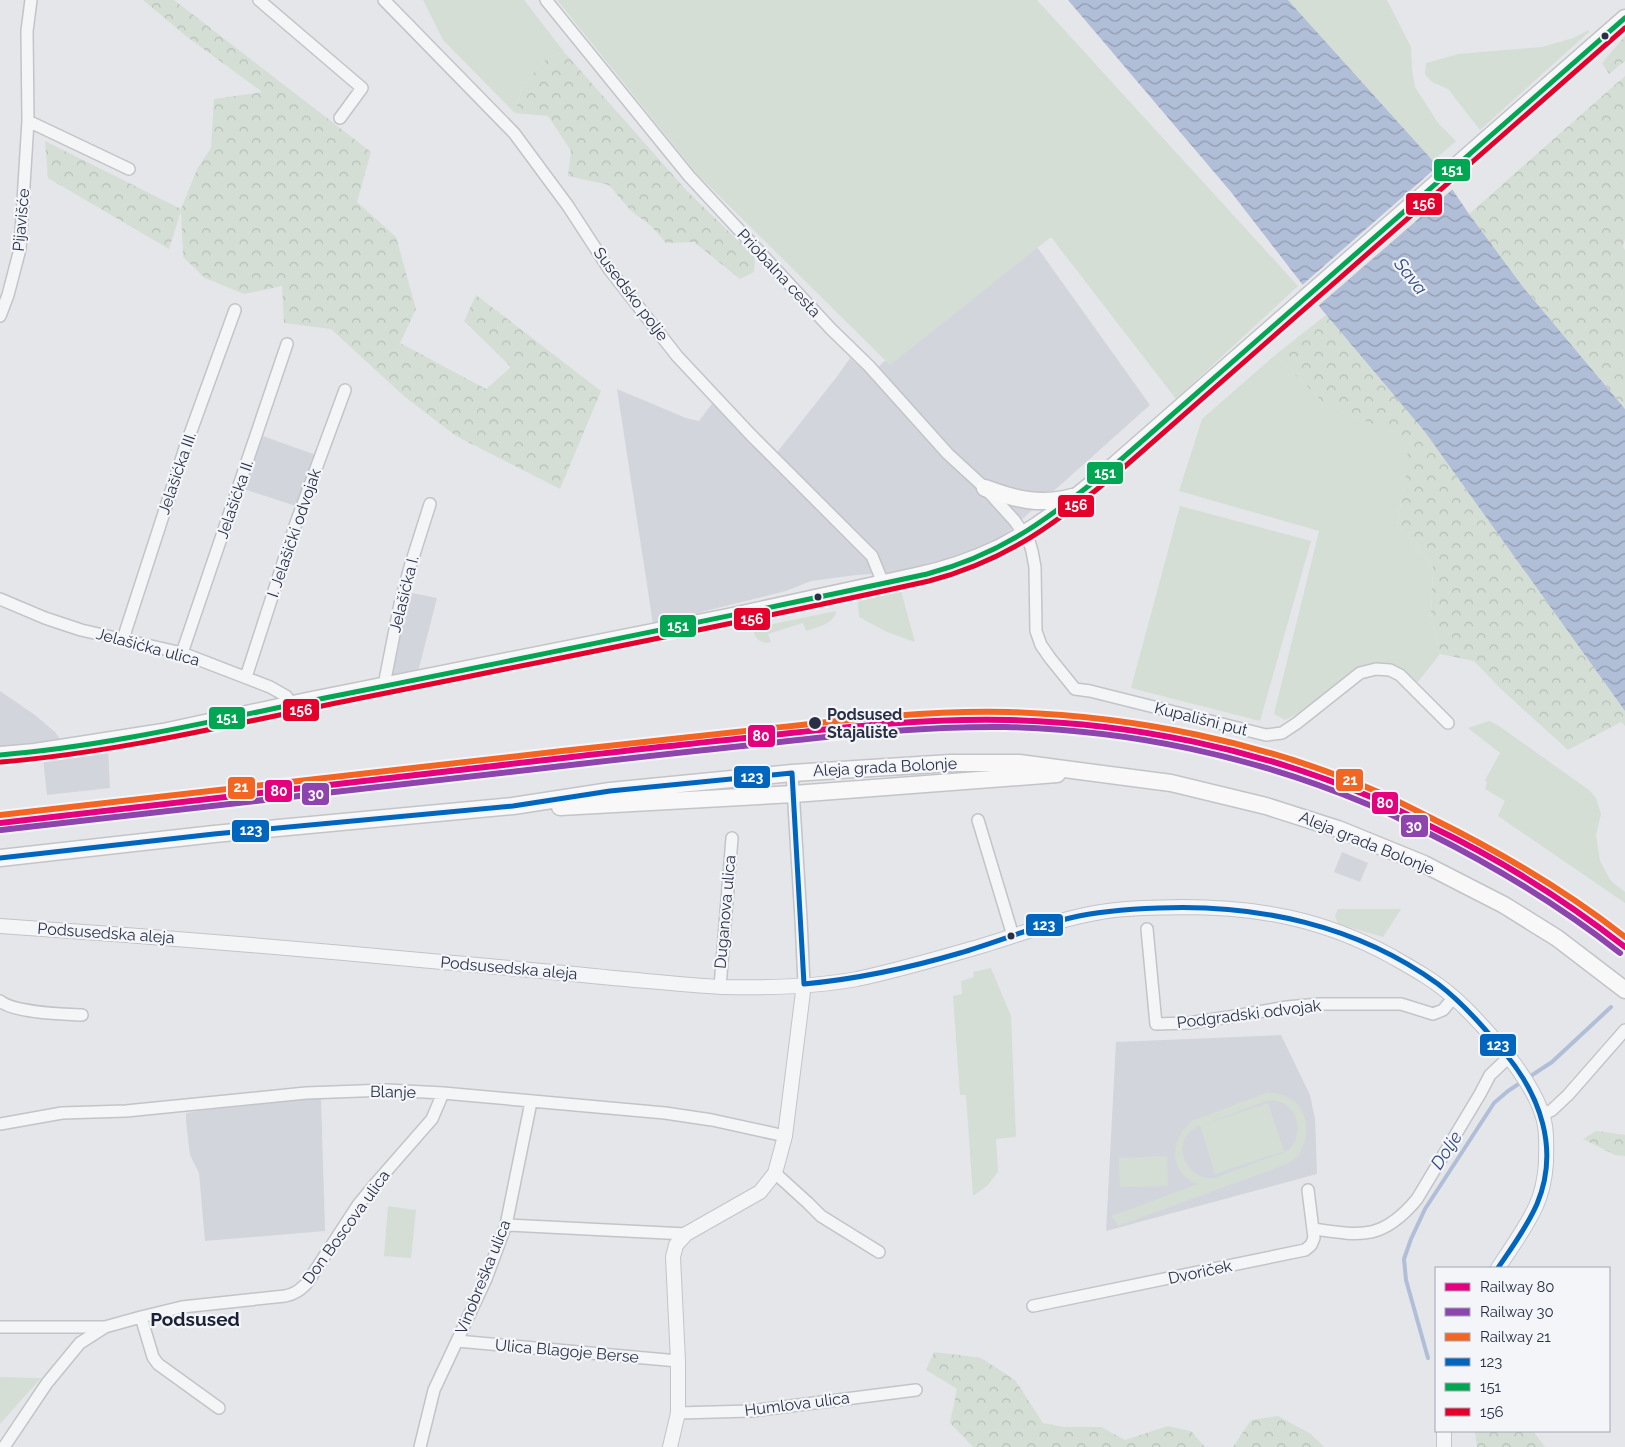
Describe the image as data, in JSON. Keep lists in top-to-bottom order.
{
  "streets": {
    "main road": ["Aleja grada Bolonje"],
    "street": [
      "Pijavišće",
      "Priobalna cesta",
      "Susedsko polje",
      "Jelašićka III.",
      "Jelašićka II.",
      "I. Jelašički odvojak",
      "Jelašićka I.",
      "Jelašićka ulica",
      "Kupališni put",
      "Duganova ulica",
      "Podsusedska aleja",
      "Podgradski odvojak",
      "Blanje",
      "Don Boscova ulica",
      "Dvoriček",
      "Vinobreška ulica",
      "Ulica Blagoje Berse",
      "Humlova ulica"
    ]
  },
  "crossings": [
    ["Priobalna cesta", "Kupališni put"],
    ["Jelašićka III.", "Jelašićka ulica"],
    ["Jelašićka II.", "Jelašićka ulica"],
    ["I. Jelašički odvojak", "Jelašićka ulica"],
    ["Duganova ulica", "Podsusedska aleja"],
    ["Podsusedska aleja", "Podgradski odvojak"],
    ["Blanje", "Don Boscova ulica"],
    ["Blanje", "Vinobreška ulica"],
    ["Vinobreška ulica", "Ulica Blagoje Berse"]
  ],
  "districts": ["Podsused"],
  "water": ["Sava", "Dolje"],
  "places": ["Podsused Stajalište"],
  "lines": [
    "transit line 151",
    "transit line 156",
    "rail line 21",
    "rail line 80",
    "rail line 30",
    "transit line 123"
  ],
  "legend": [
    "Railway 80",
    "Railway 30",
    "Railway 21",
    "123",
    "151",
    "156"
  ]
}
